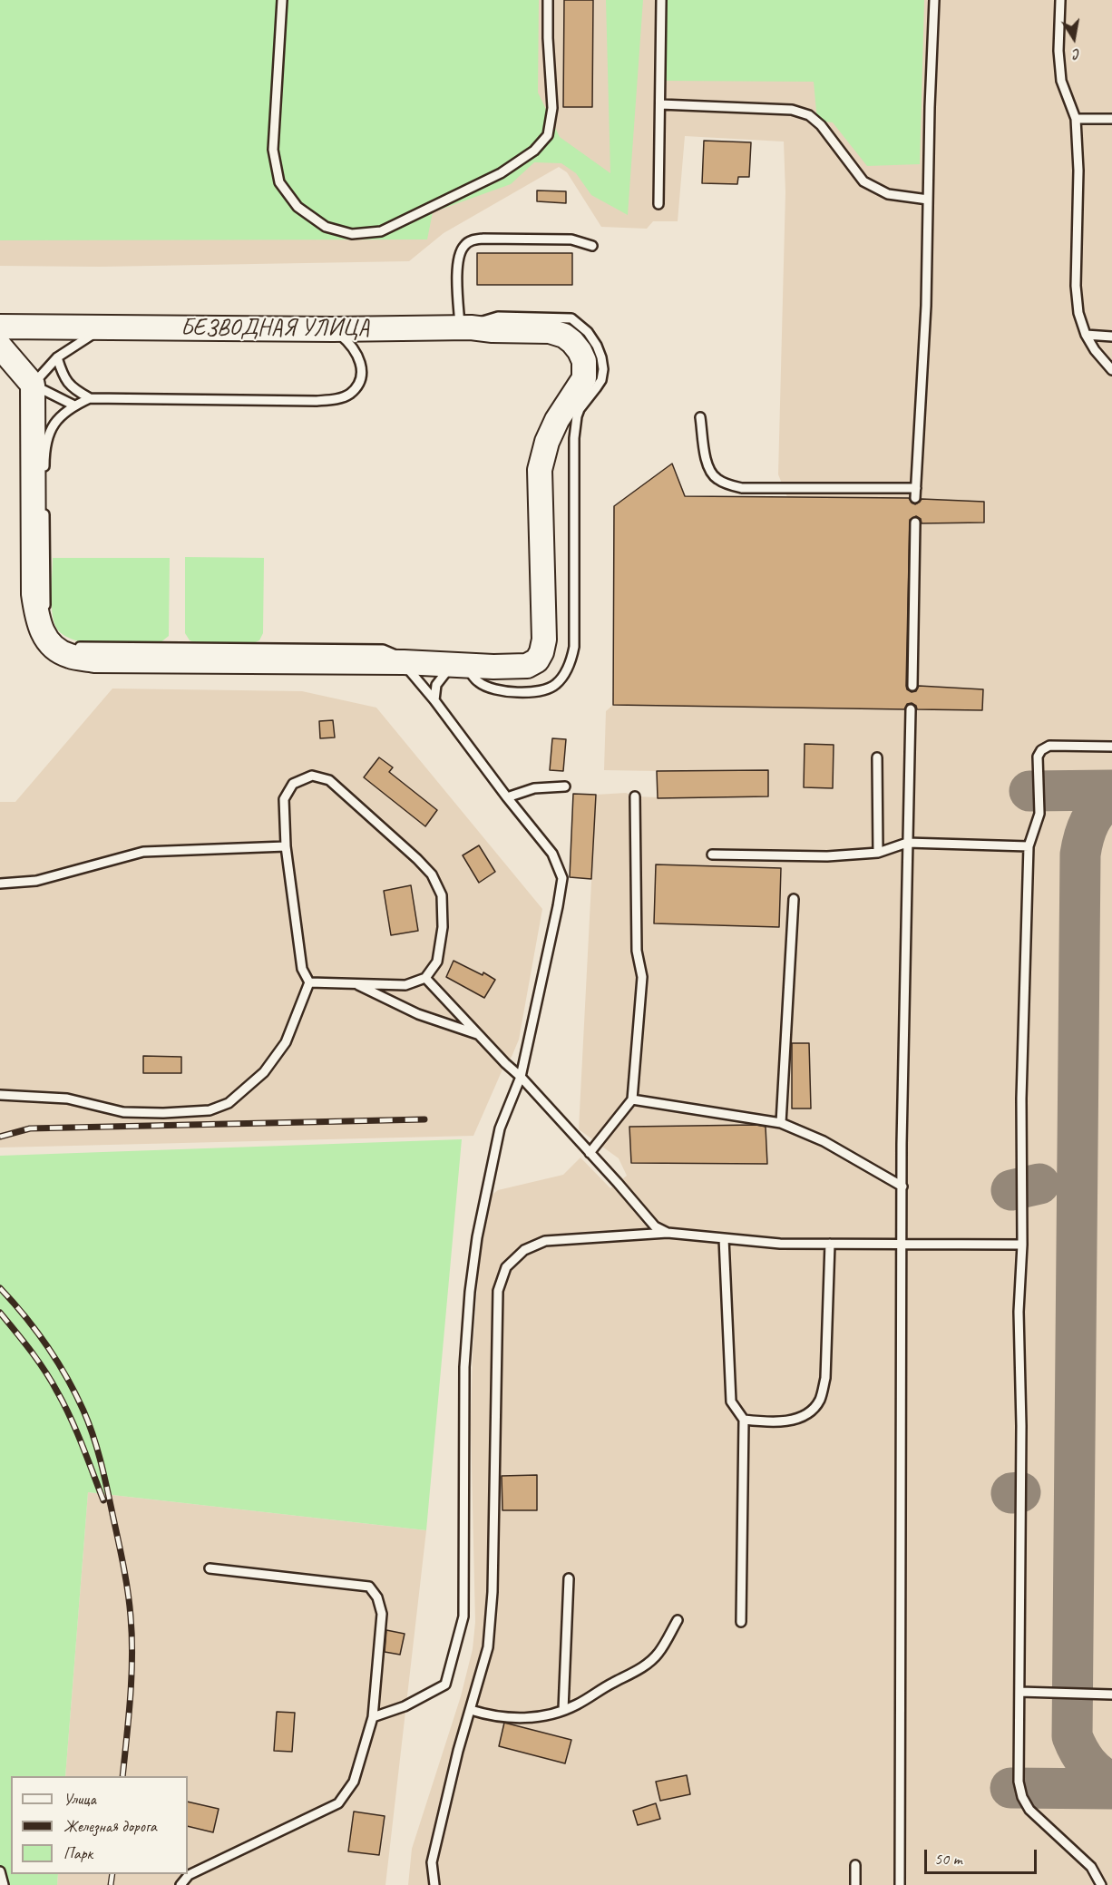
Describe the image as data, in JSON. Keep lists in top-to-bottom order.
{
  "streets": {
    "main road": ["БЕЗВОДНАЯ УЛИЦА"]
  },
  "legend": ["Улица", "Железная дорога", "Парк"],
  "scale_bar": "50 m",
  "north": "bottom"
}
